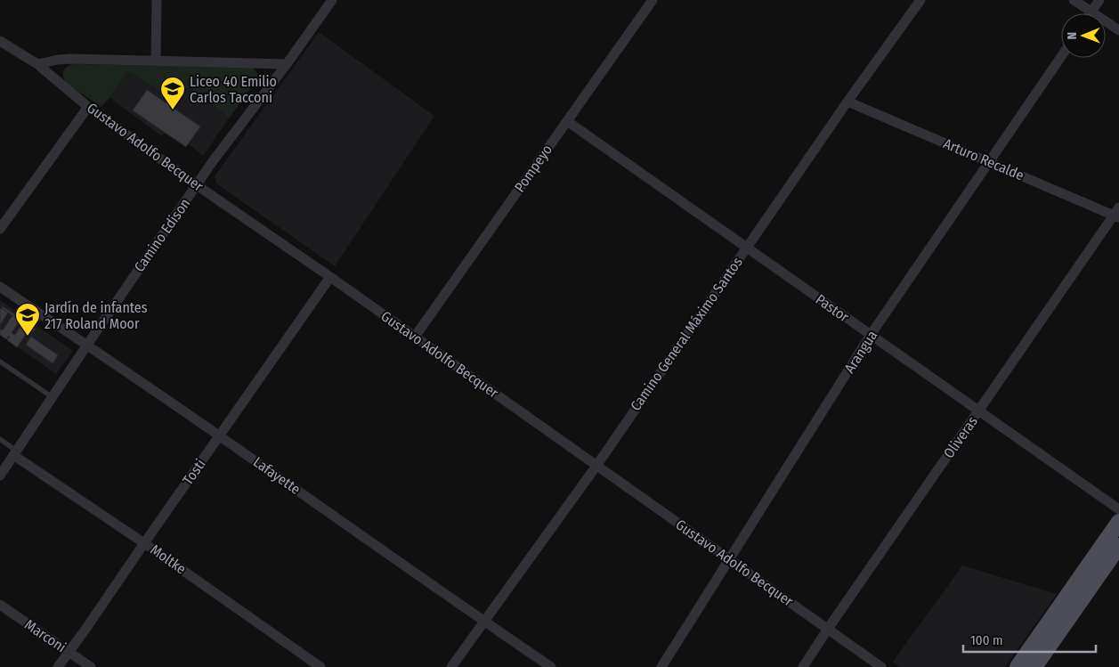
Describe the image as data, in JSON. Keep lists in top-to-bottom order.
{
  "streets": {
    "street": [
      "Gustavo Adolfo Becquer",
      "Arturo Recalde",
      "Pompeyo",
      "Camino Edison",
      "Pastor",
      "Camino General Máximo Santos",
      "Arangua",
      "Oliveras",
      "Tosti",
      "Lafayette",
      "Moltke",
      "Marconi"
    ]
  },
  "crossings": [
    ["Gustavo Adolfo Becquer", "Pompeyo"],
    ["Gustavo Adolfo Becquer", "Camino Edison"],
    ["Gustavo Adolfo Becquer", "Camino General Máximo Santos"],
    ["Gustavo Adolfo Becquer", "Arangua"],
    ["Gustavo Adolfo Becquer", "Oliveras"],
    ["Gustavo Adolfo Becquer", "Tosti"],
    ["Arturo Recalde", "Camino General Máximo Santos"],
    ["Arturo Recalde", "Arangua"],
    ["Arturo Recalde", "Oliveras"],
    ["Pompeyo", "Pastor"],
    ["Camino Edison", "Lafayette"],
    ["Camino Edison", "Moltke"],
    ["Pastor", "Camino General Máximo Santos"],
    ["Pastor", "Arangua"],
    ["Pastor", "Oliveras"],
    ["Camino General Máximo Santos", "Lafayette"],
    ["Tosti", "Lafayette"],
    ["Tosti", "Moltke"],
    ["Tosti", "Marconi"]
  ],
  "places": {
    "school or university": ["Liceo 40 Emilio Carlos Tacconi", "Jardín de infantes 217 Roland Moor"]
  },
  "scale_bar": "100 m",
  "north": "left"
}
